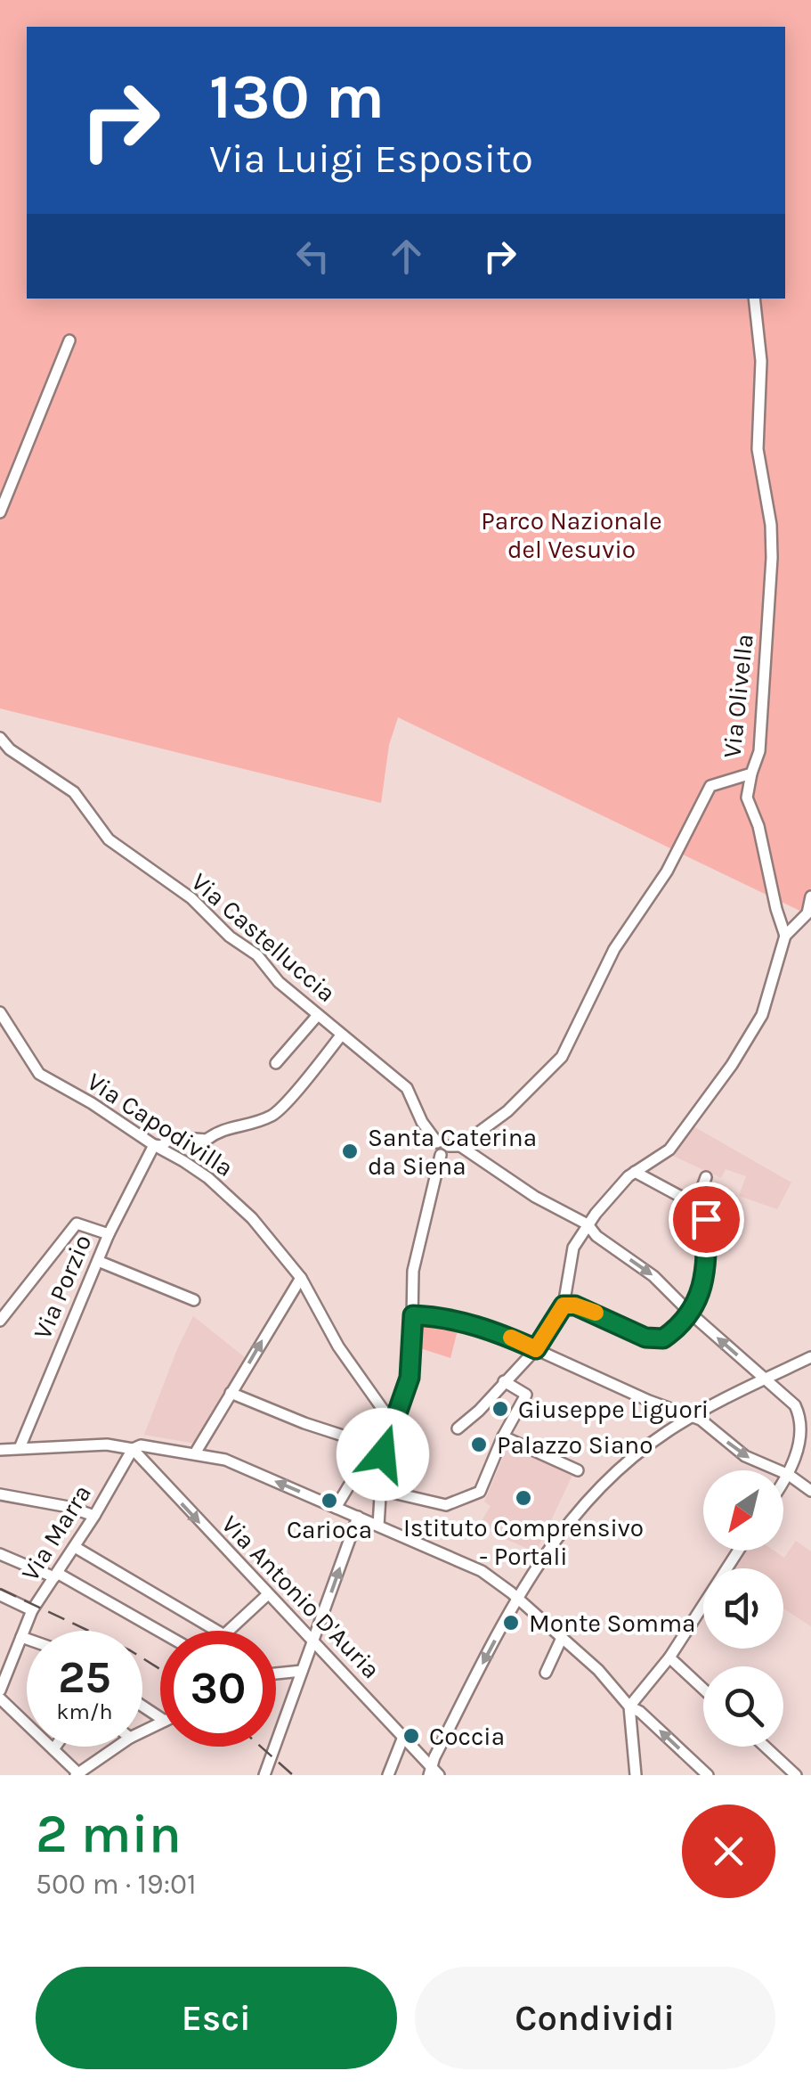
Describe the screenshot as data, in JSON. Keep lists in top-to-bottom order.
{
  "streets": {
    "street": [
      "Via Olivella",
      "Via Castelluccia",
      "Via Capodivilla",
      "Via Porzio",
      "Via Marra",
      "Via Antonio D'Auria"
    ]
  },
  "crossings": [
    ["Via Olivella", "Via Castelluccia"],
    ["Via Capodivilla", "Via Porzio"],
    ["Via Marra", "Via Antonio D'Auria"]
  ],
  "parks": ["Parco Nazionale del Vesuvio"],
  "places": [
    "Santa Caterina da Siena",
    "Giuseppe Liguori",
    "Palazzo Siano",
    "Istituto Comprensivo - Portali",
    "Carioca",
    "Monte Somma",
    "Coccia"
  ],
  "north": "bottom left",
  "page": {
    "turn": ["130 m", "Via Luigi Esposito"],
    "speed": "25 km/h",
    "limit": "30",
    "heading": ["2 min", "500 m · 19:01"],
    "buttons": ["Esci", "Condividi"]
  }
}
